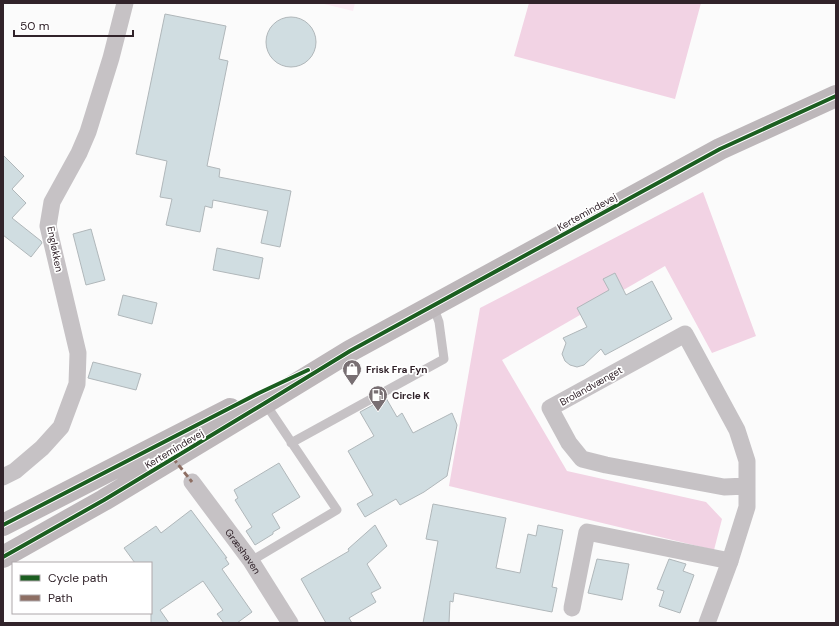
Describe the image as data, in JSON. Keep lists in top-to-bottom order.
{
  "streets": {
    "main road": ["Kertemindevej"],
    "street": ["Engløkken", "Brolandvænget", "Græshaven"]
  },
  "places": {
    "shop": ["Frisk Fra Fyn"],
    "fuel station": ["Circle K"]
  },
  "legend": ["Cycle path", "Path"],
  "scale_bar": "50 m"
}
